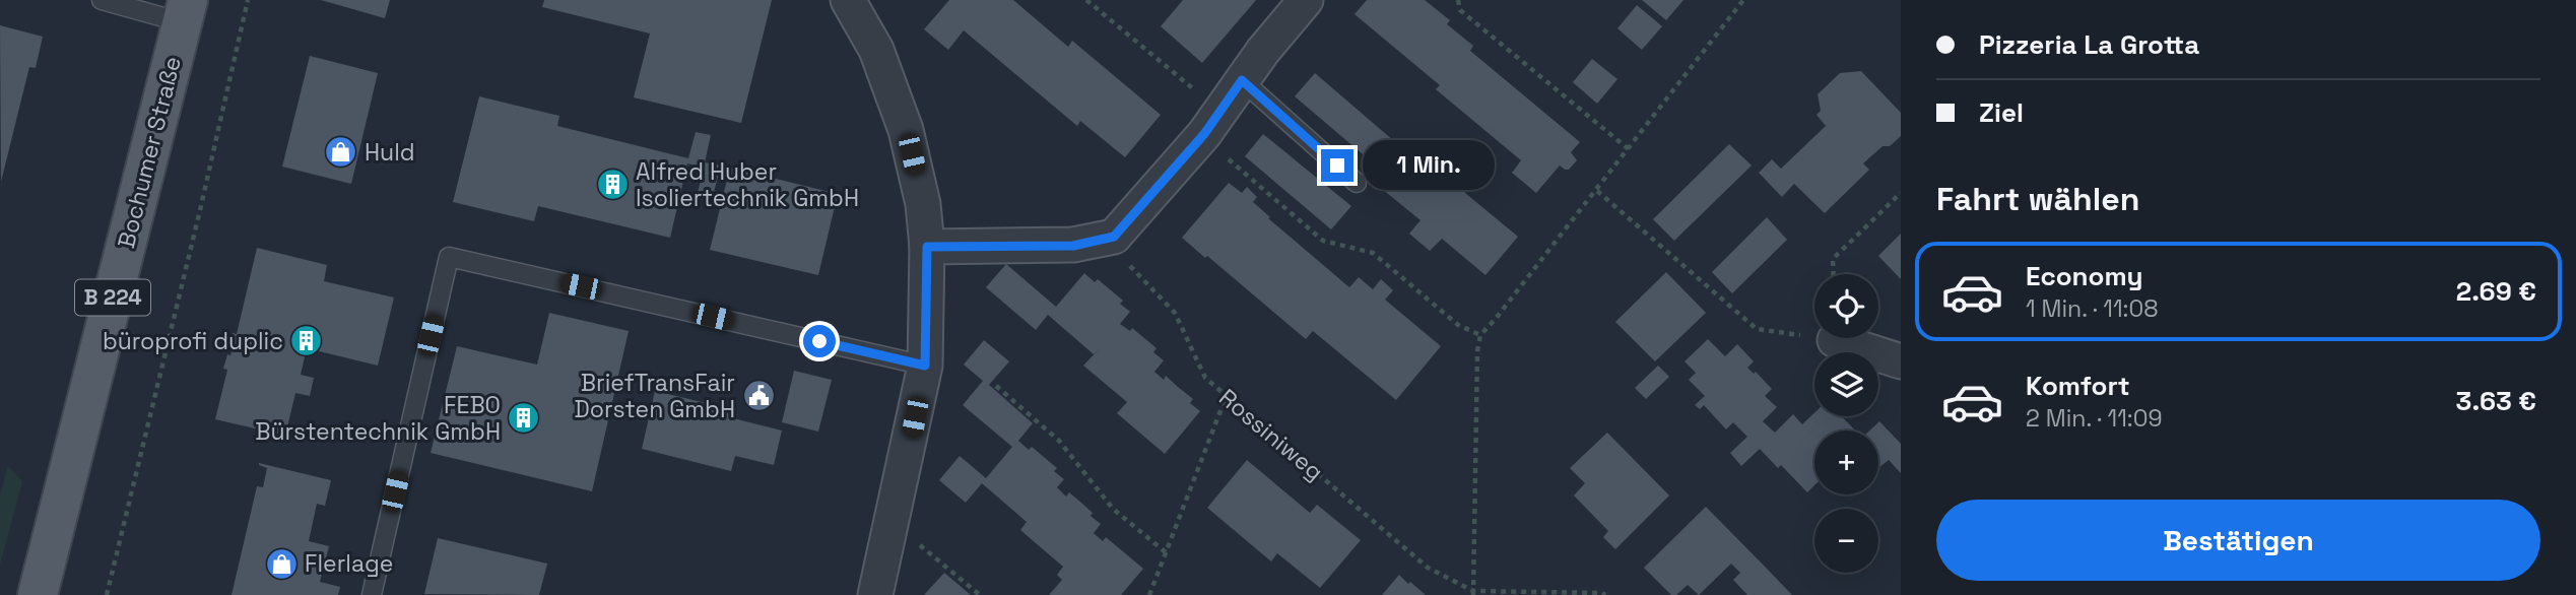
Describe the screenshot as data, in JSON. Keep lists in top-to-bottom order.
{
  "streets": {
    "main road": ["Bochumer Straße", "B 224"],
    "path": ["Rossiniweg"]
  },
  "places": {
    "shop": ["Huld", "Flerlage"],
    "building": ["Alfred Huber Isoliertechnik GmbH", "büroprofi duplic", "FEBO Bürstentechnik GmbH"],
    "public building": ["BriefTransFair Dorsten GmbH"]
  },
  "page": {
    "banner": ["Pizzeria La Grotta", "Ziel"],
    "bubble": "1 Min.",
    "heading": "Fahrt wählen",
    "list": [
      {
        "name": "Economy",
        "note": "1 Min. · 11:08",
        "value": "2.69 €"
      },
      {
        "name": "Komfort",
        "note": "2 Min. · 11:09",
        "value": "3.63 €"
      }
    ],
    "map_buttons": ["+", "−"],
    "buttons": "Bestätigen"
  }
}
